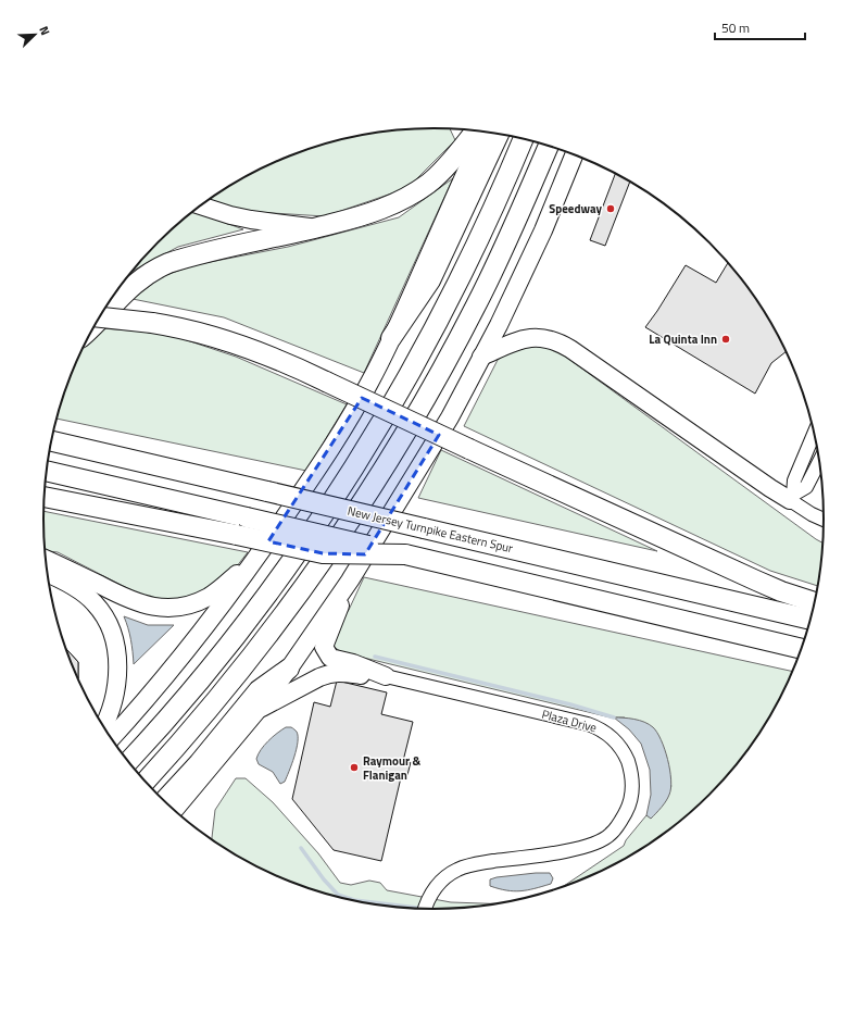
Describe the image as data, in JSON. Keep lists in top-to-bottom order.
{
  "streets": {
    "highway": ["New Jersey Turnpike Eastern Spur"],
    "street": ["Plaza Drive"]
  },
  "places": ["Speedway", "La Quinta Inn", "Raymour & Flanigan"],
  "scale_bar": "50 m",
  "north": "top right"
}
